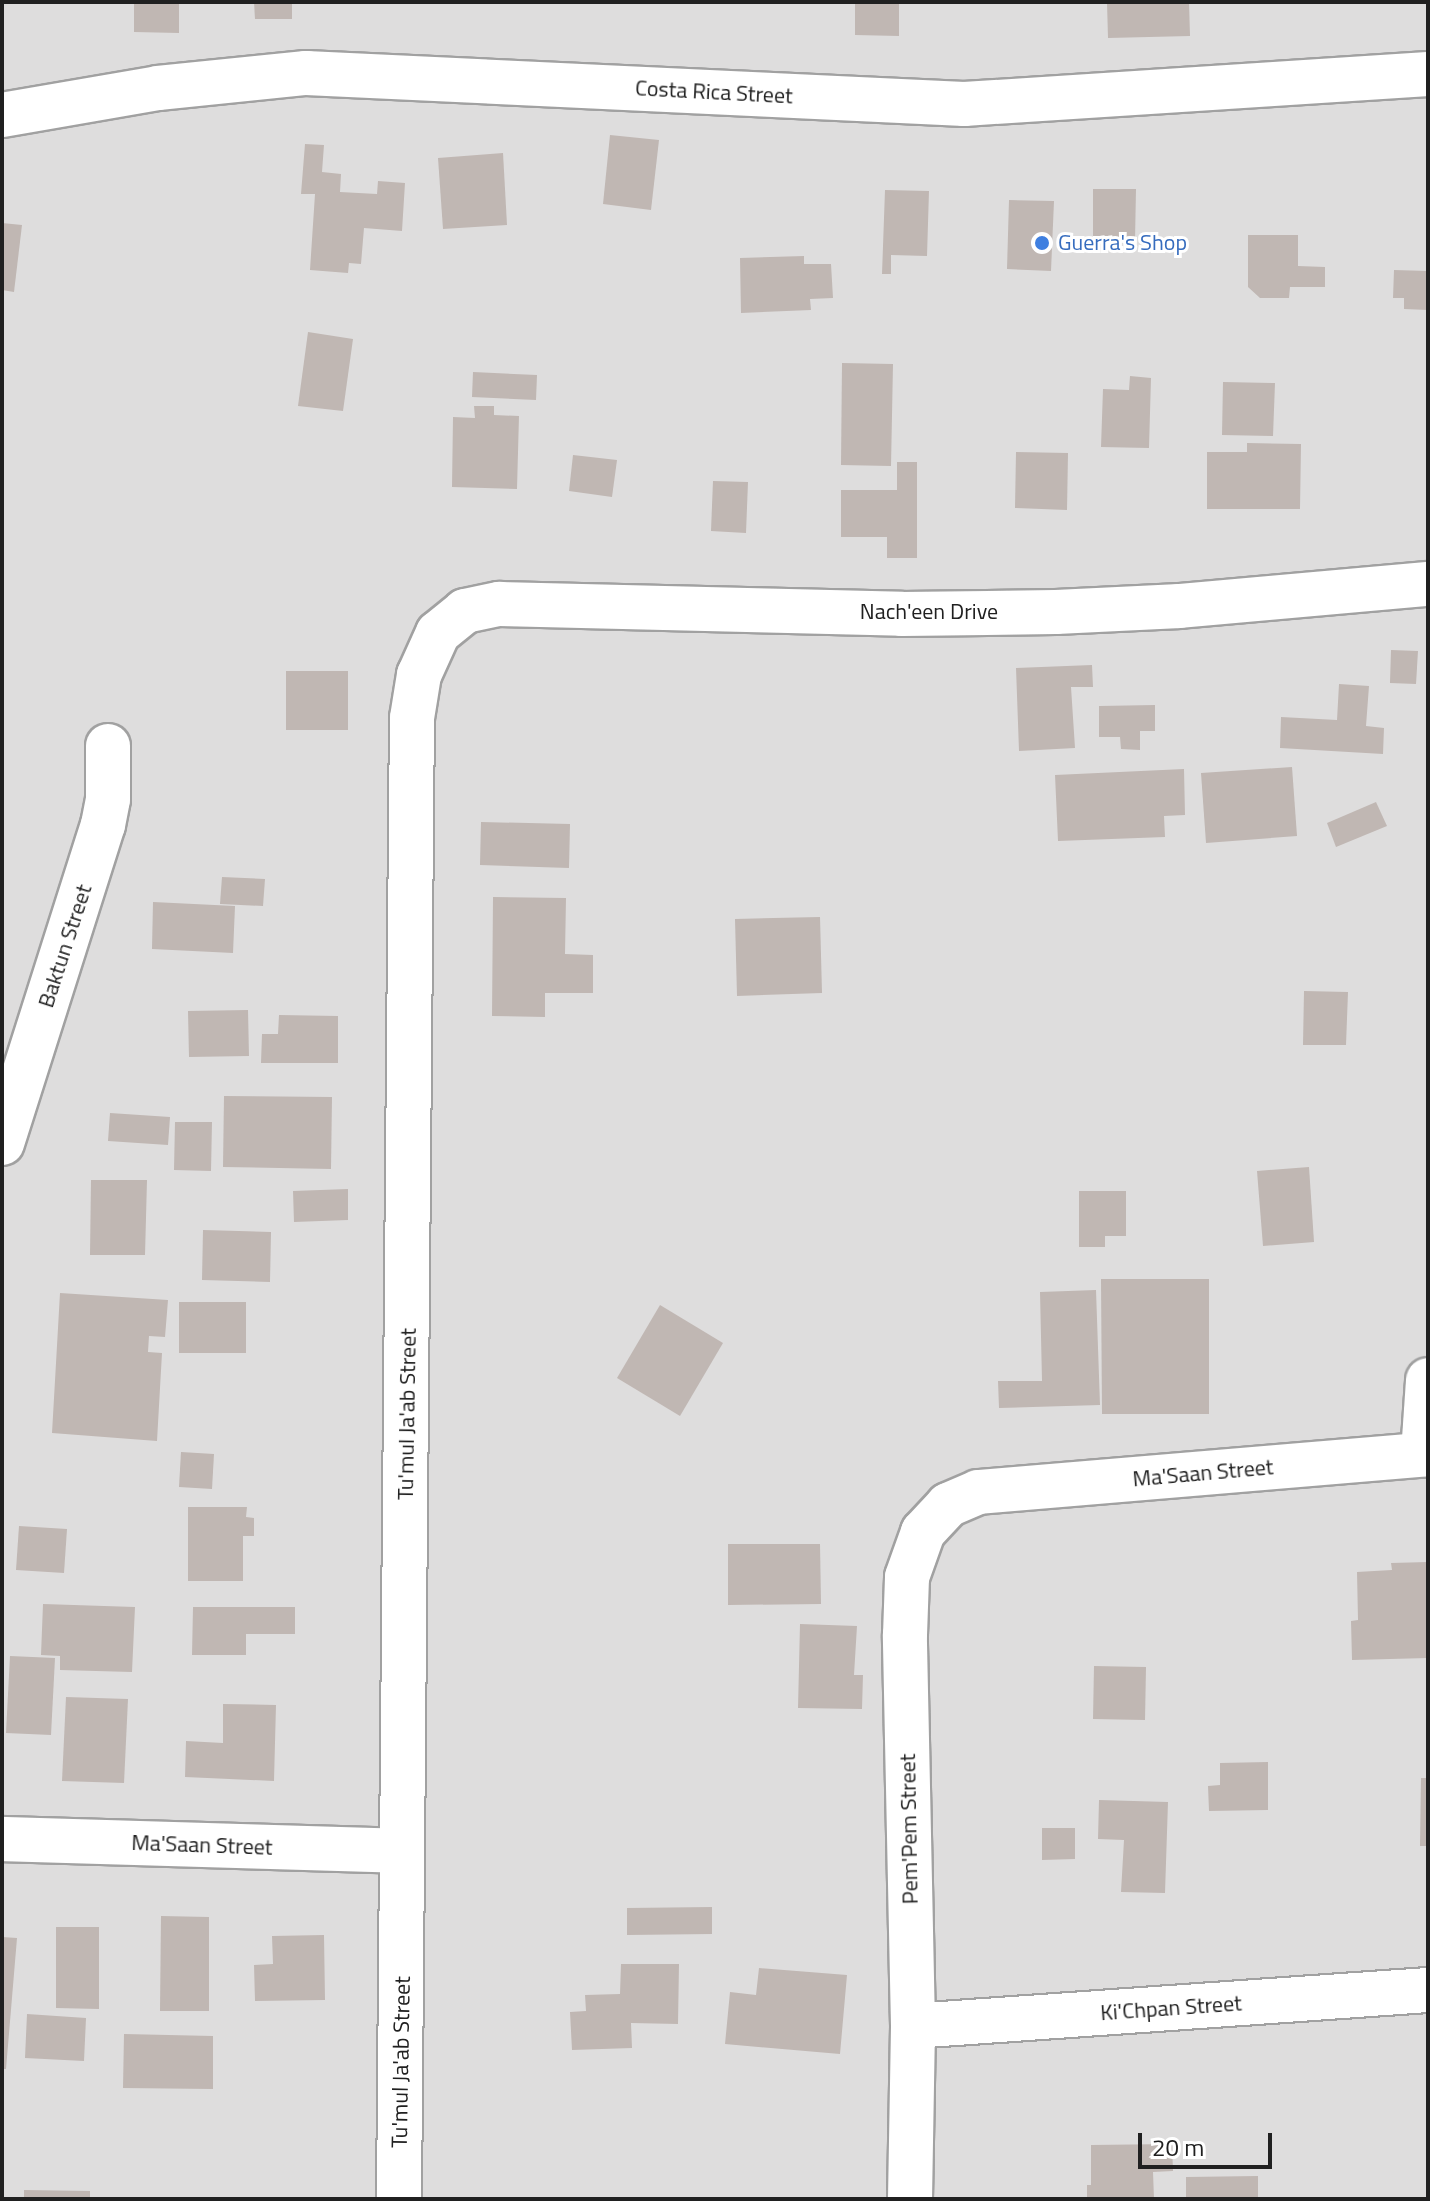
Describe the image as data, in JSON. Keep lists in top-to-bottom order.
{
  "streets": {
    "street": [
      "Costa Rica Street",
      "Nach'een Drive",
      "Baktun Street",
      "Tu'mul Ja'ab Street",
      "Ma'Saan Street",
      "Pem'Pem Street",
      "Ki'Chpan Street"
    ]
  },
  "crossings": [
    ["Nach'een Drive", "Tu'mul Ja'ab Street"],
    ["Tu'mul Ja'ab Street", "Ma'Saan Street"],
    ["Ma'Saan Street", "Pem'Pem Street"],
    ["Pem'Pem Street", "Ki'Chpan Street"]
  ],
  "places": ["Guerra's Shop"],
  "scale_bar": "20 m"
}
